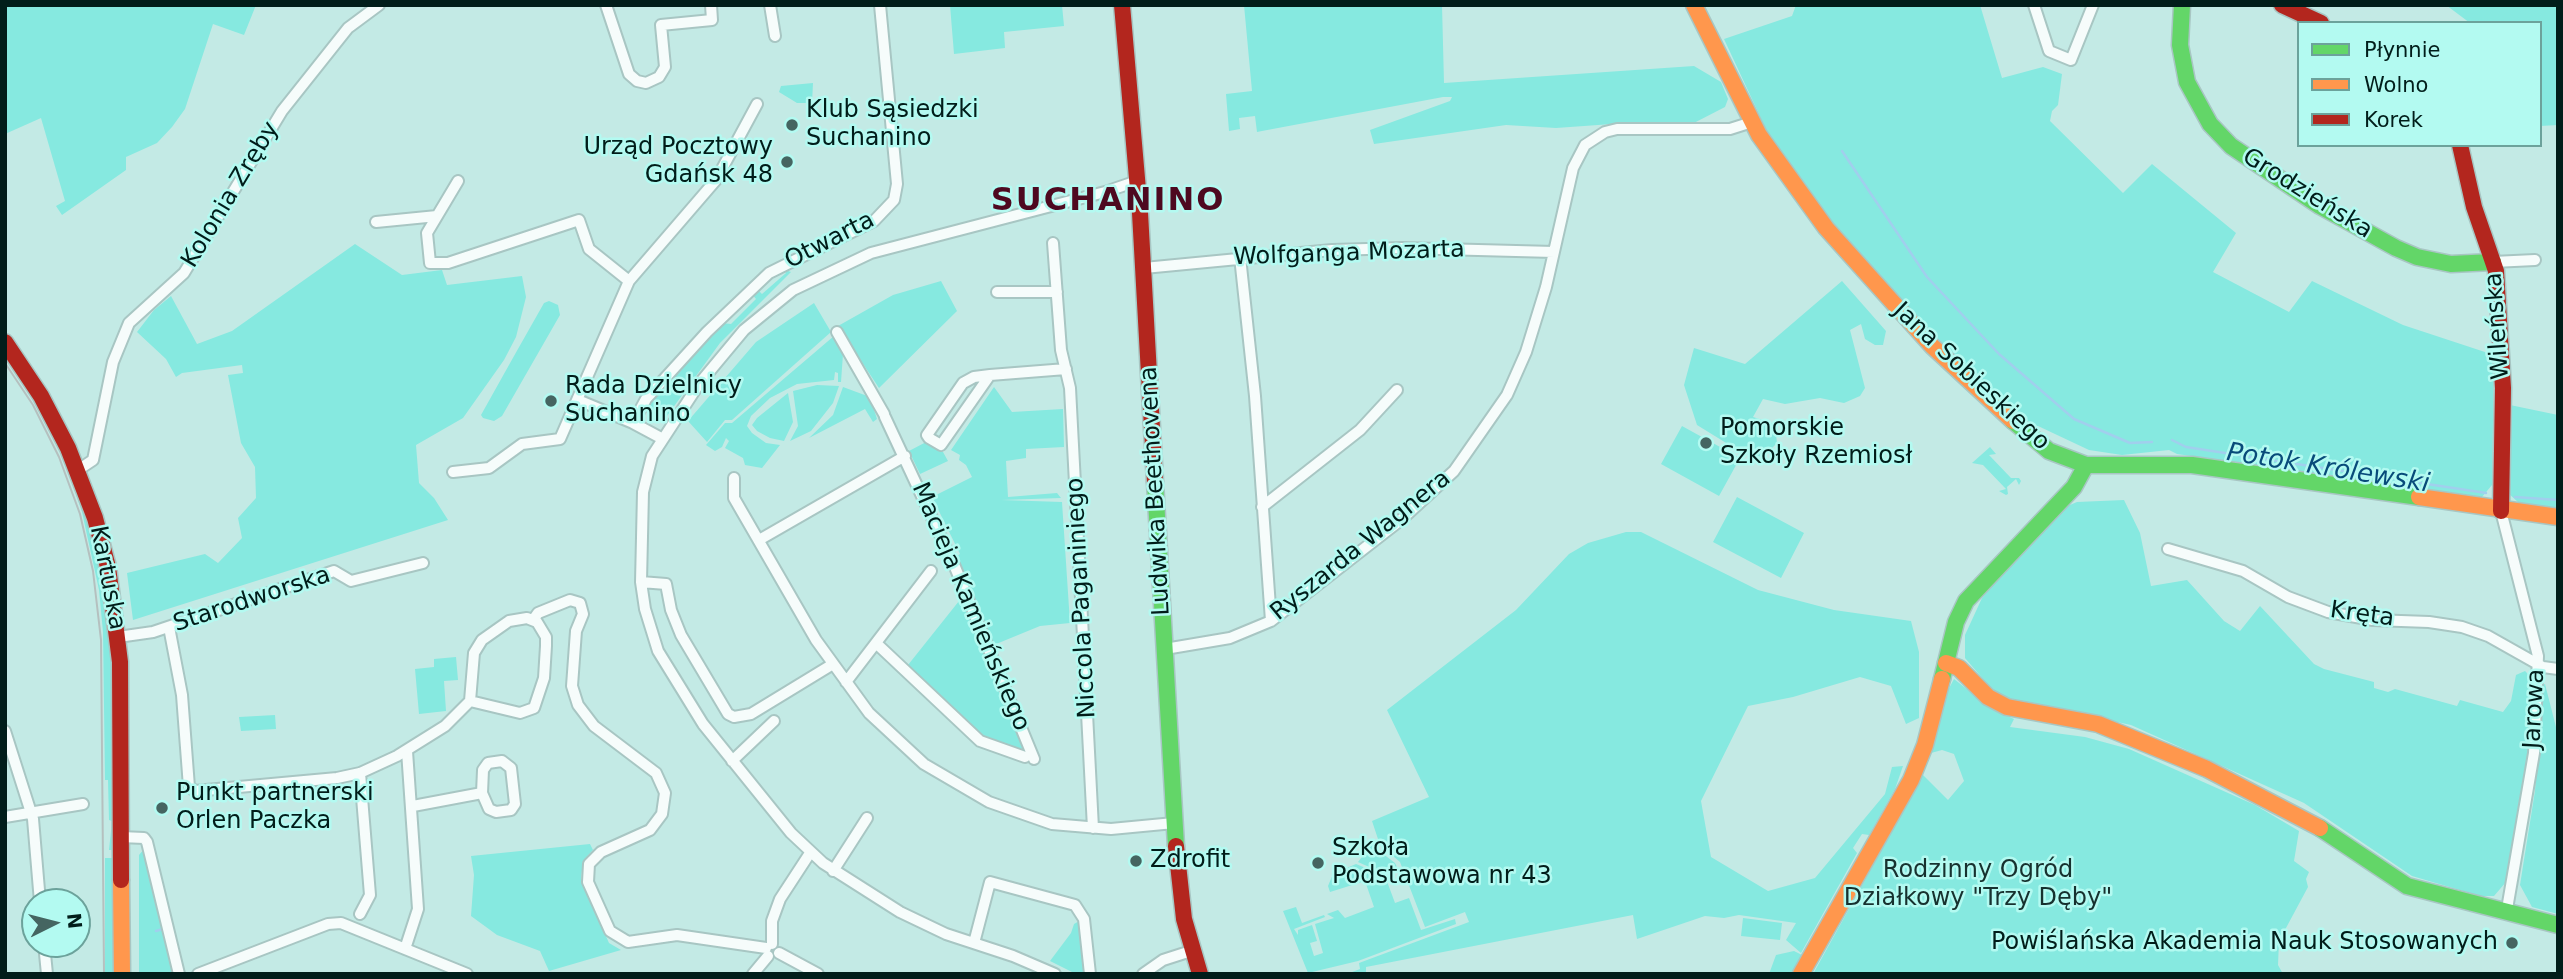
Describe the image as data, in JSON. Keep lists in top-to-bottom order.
{
  "streets": {
    "street": [
      "Grodzieńska",
      "Kolonia Zręby",
      "Otwarta",
      "Wolfganga Mozarta",
      "Wileńska",
      "Jana Sobieskiego",
      "Ludwika Beethovena",
      "Ryszarda Wagnera",
      "Kartuska",
      "Niccola Paganiniego",
      "Starodworska",
      "Macieja Kamieńskiego",
      "Kręta",
      "Jarowa"
    ]
  },
  "crossings": [
    ["Grodzieńska", "Wileńska"],
    ["Kolonia Zręby", "Kartuska"],
    ["Wolfganga Mozarta", "Ludwika Beethovena"],
    ["Wolfganga Mozarta", "Ryszarda Wagnera"],
    ["Wileńska", "Jana Sobieskiego"],
    ["Wileńska", "Jarowa"],
    ["Jana Sobieskiego", "Ryszarda Wagnera"],
    ["Jana Sobieskiego", "Jarowa"],
    ["Ludwika Beethovena", "Ryszarda Wagnera"],
    ["Kartuska", "Starodworska"],
    ["Kręta", "Jarowa"]
  ],
  "districts": ["SUCHANINO"],
  "water": ["Potok Królewski"],
  "parks": ["Rodzinny Ogród Działkowy \"Trzy Dęby\""],
  "places": [
    "Klub Sąsiedzki Suchanino",
    "Urząd Pocztowy Gdańsk 48",
    "Rada Dzielnicy Suchanino",
    "Pomorskie Szkoły Rzemiosł",
    "Punkt partnerski Orlen Paczka",
    "Zdrofit",
    "Szkoła Podstawowa nr 43",
    "Powiślańska Akademia Nauk Stosowanych"
  ],
  "legend": ["Płynnie", "Wolno", "Korek"],
  "north": "right"
}
